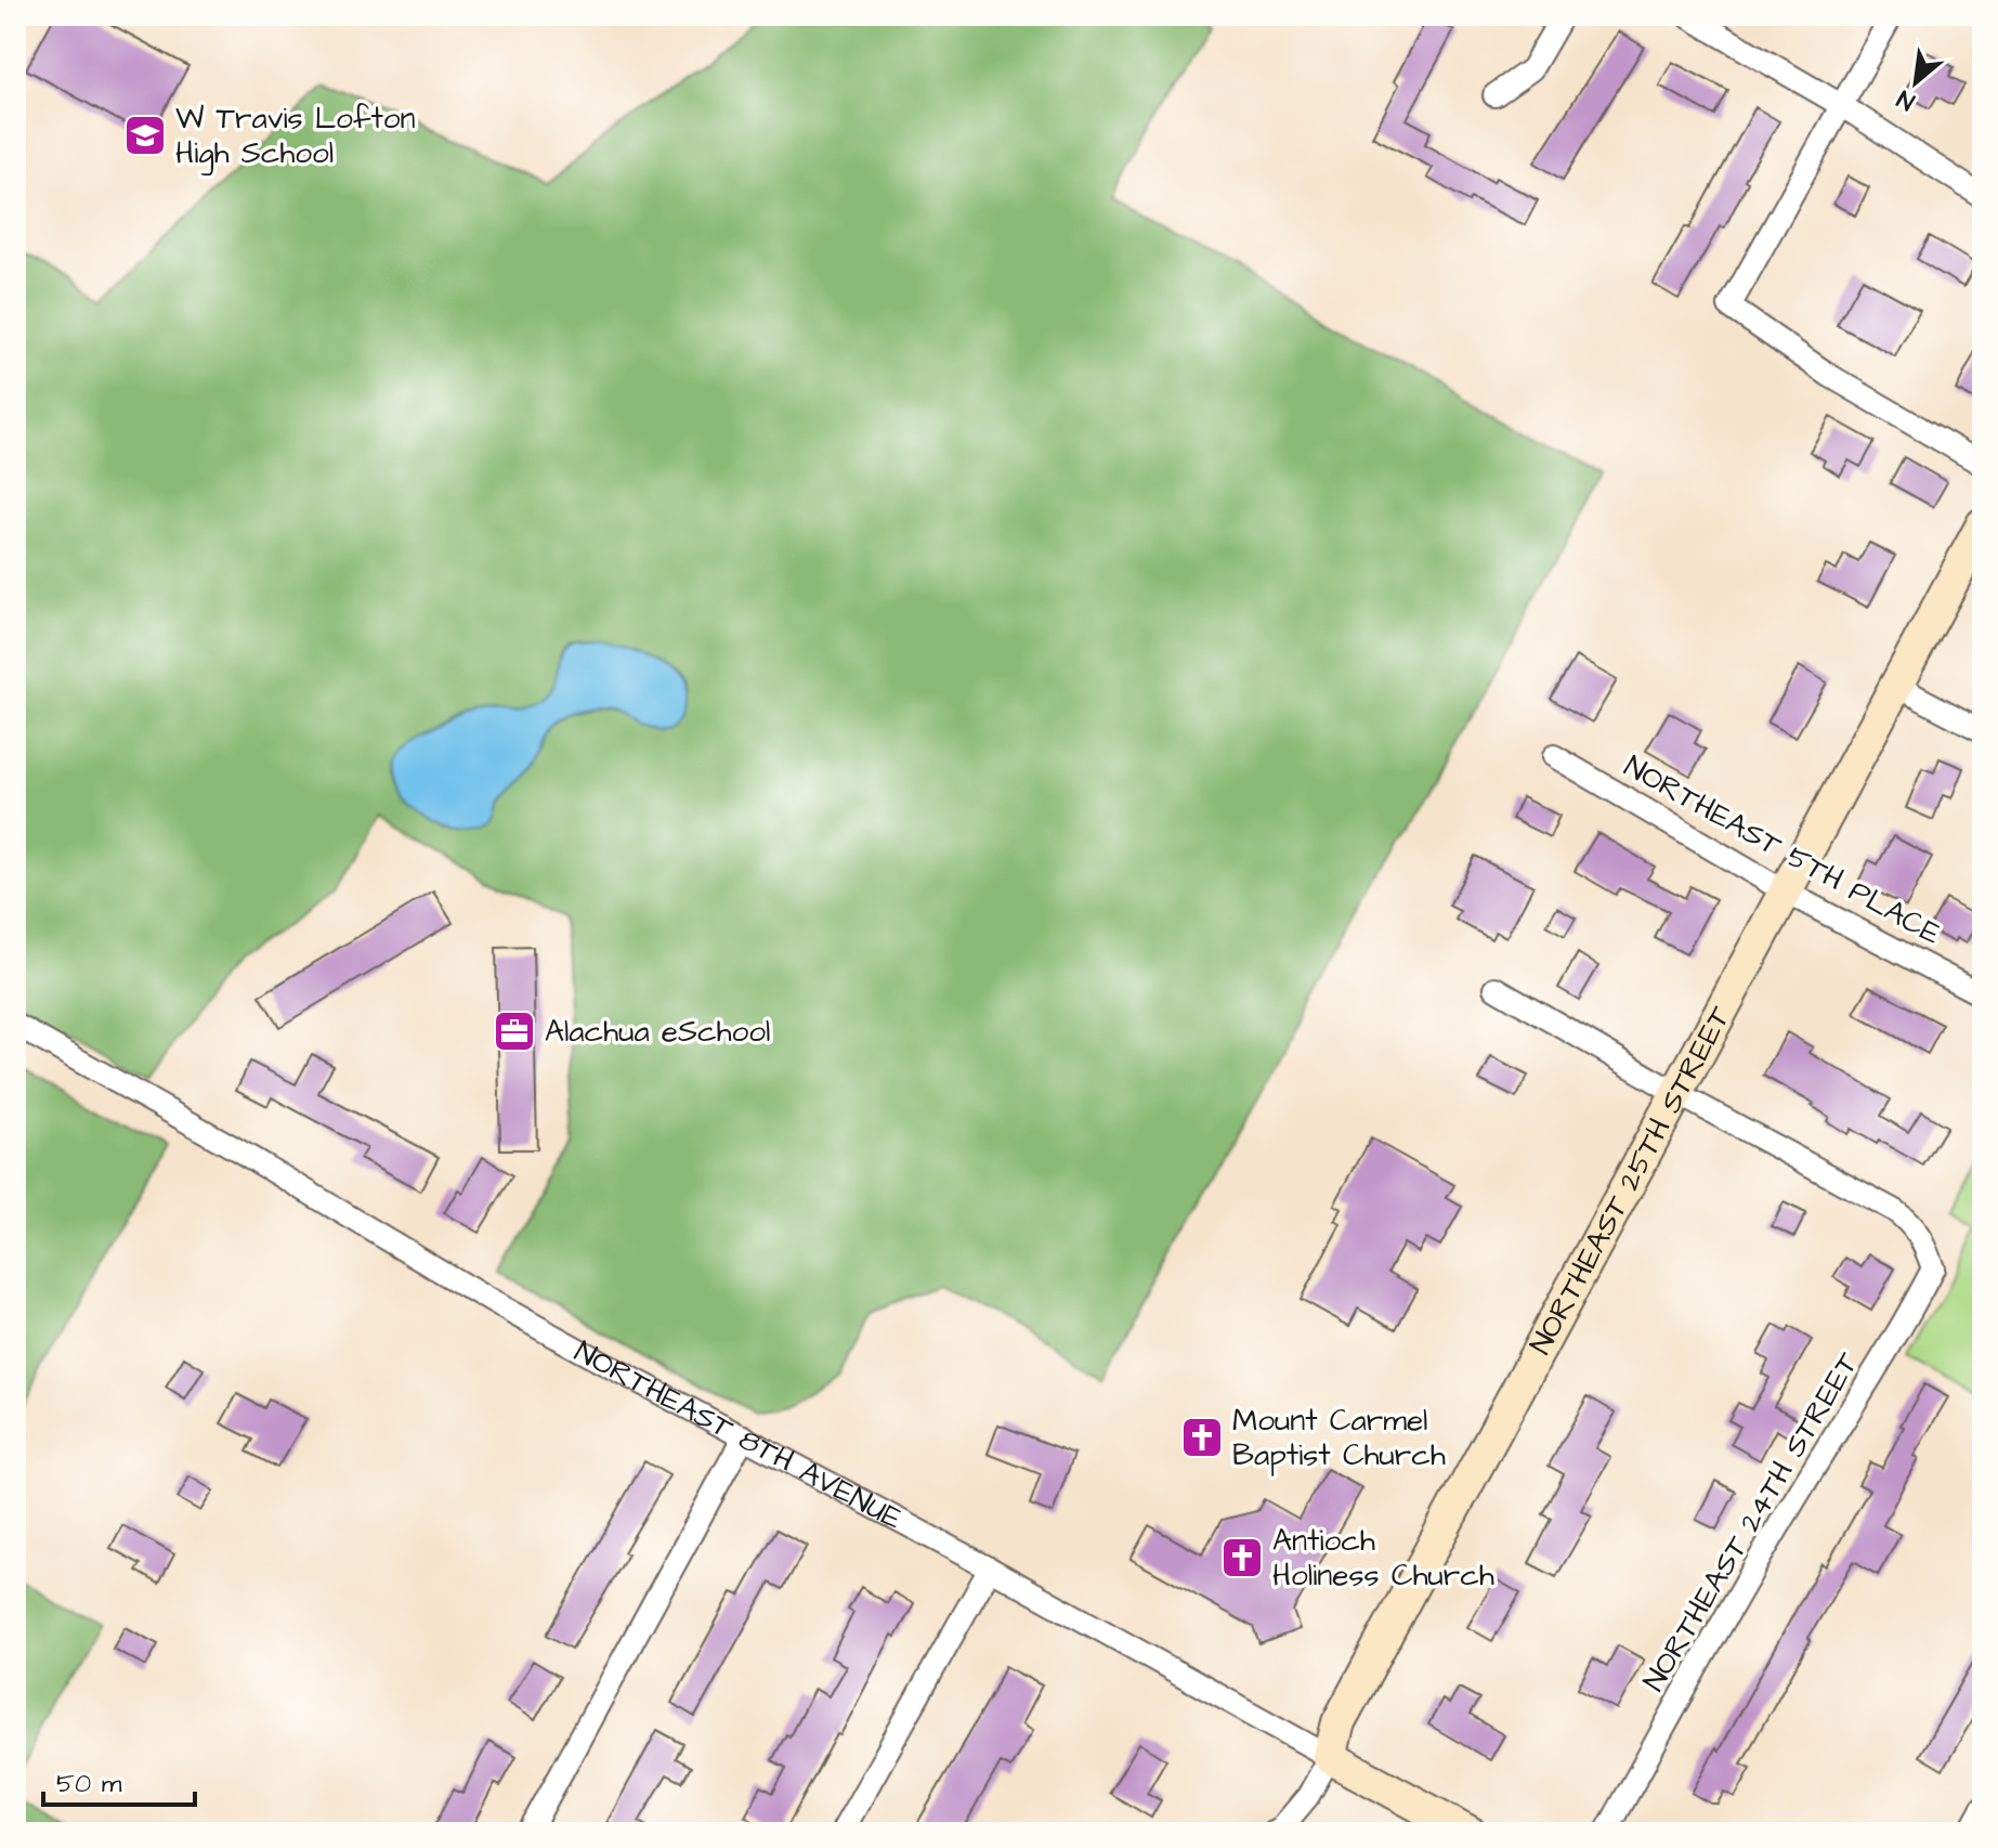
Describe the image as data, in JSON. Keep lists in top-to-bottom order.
{
  "streets": {
    "street": [
      "NORTHEAST 5TH PLACE",
      "NORTHEAST 25TH STREET",
      "NORTHEAST 8TH AVENUE",
      "NORTHEAST 24TH STREET"
    ]
  },
  "crossings": [
    ["NORTHEAST 5TH PLACE", "NORTHEAST 25TH STREET"],
    ["NORTHEAST 25TH STREET", "NORTHEAST 8TH AVENUE"],
    ["NORTHEAST 25TH STREET", "NORTHEAST 24TH STREET"]
  ],
  "places": {
    "school or university": ["W Travis Lofton High School"],
    "office": ["Alachua eSchool"],
    "church": ["Mount Carmel Baptist Church", "Antioch Holiness Church"]
  },
  "scale_bar": "50 m",
  "north": "bottom left"
}
